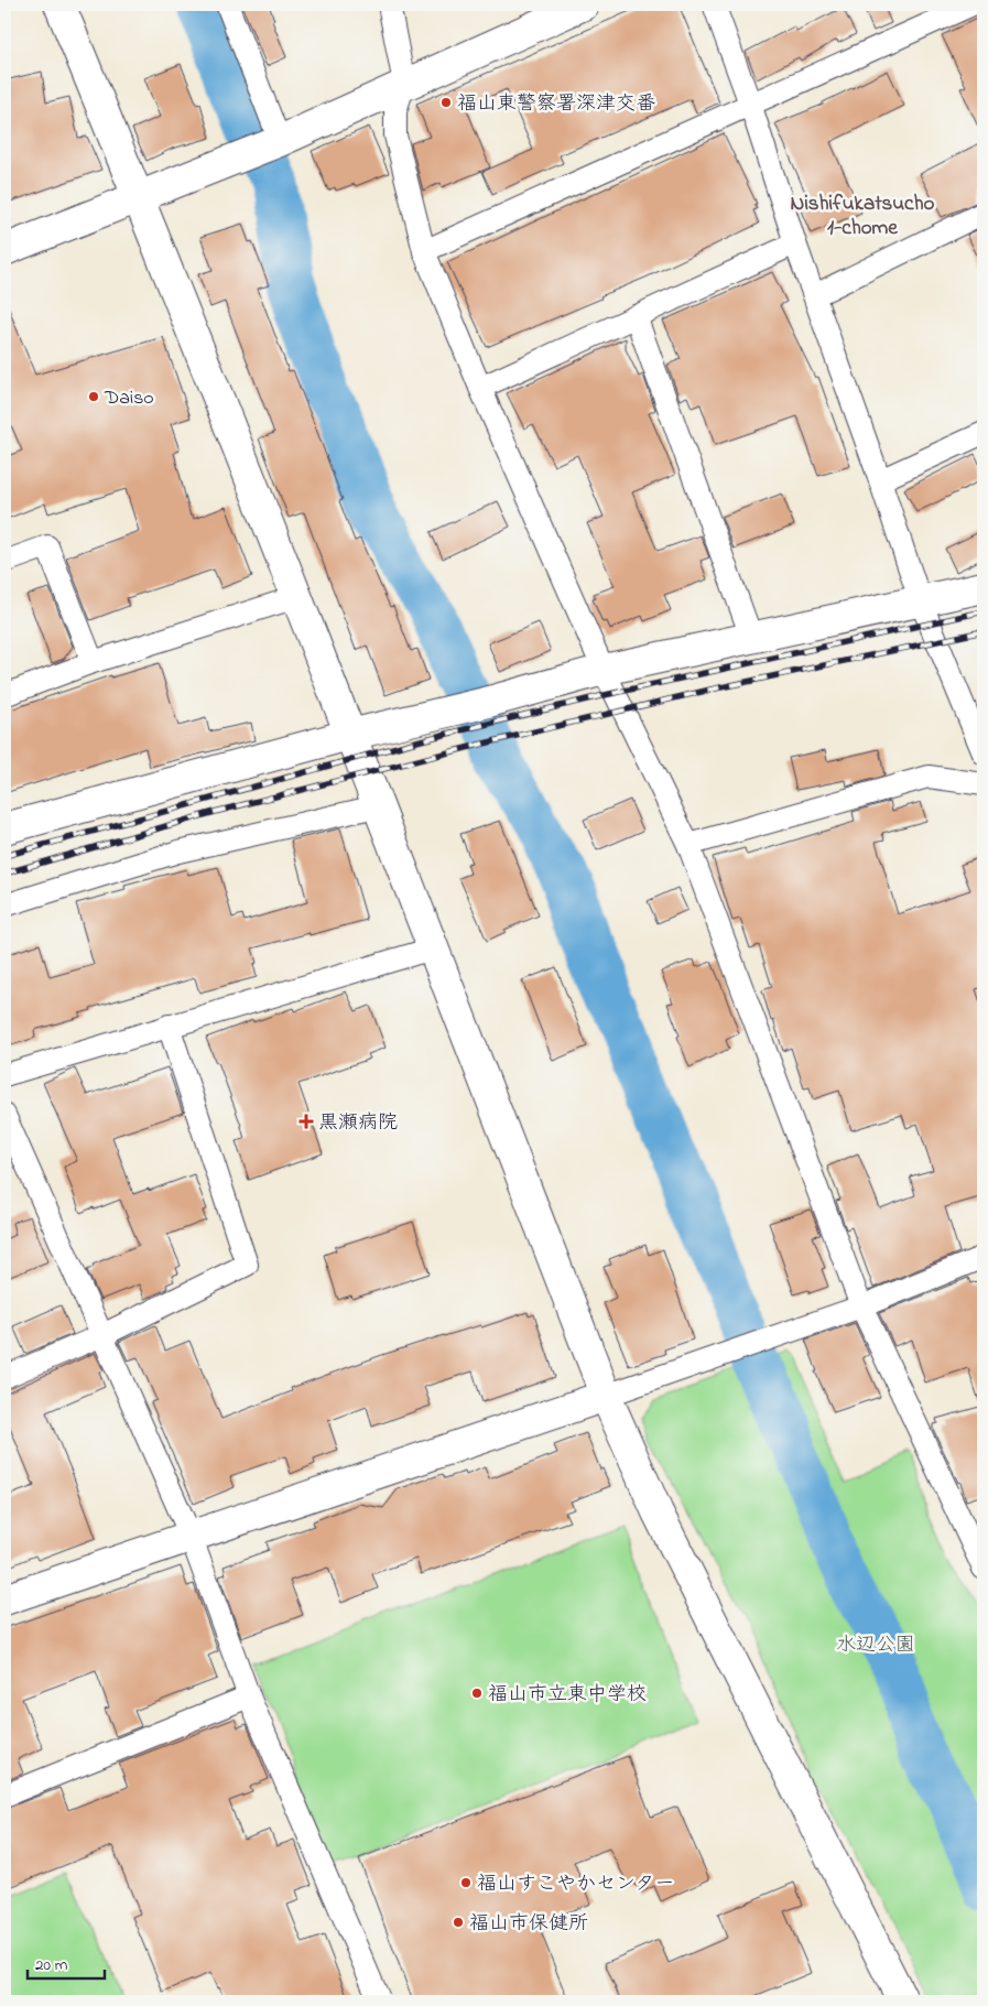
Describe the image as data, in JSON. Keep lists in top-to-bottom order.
{
  "districts": ["Nishifukatsucho 1-chome"],
  "parks": ["水辺公園"],
  "places": {
    "other": [
      "福山東警察署深津交番",
      "Daiso",
      "福山市立東中学校",
      "福山すこやかセンター",
      "福山市保健所"
    ],
    "health": ["黒瀬病院"]
  },
  "scale_bar": "20 m"
}
